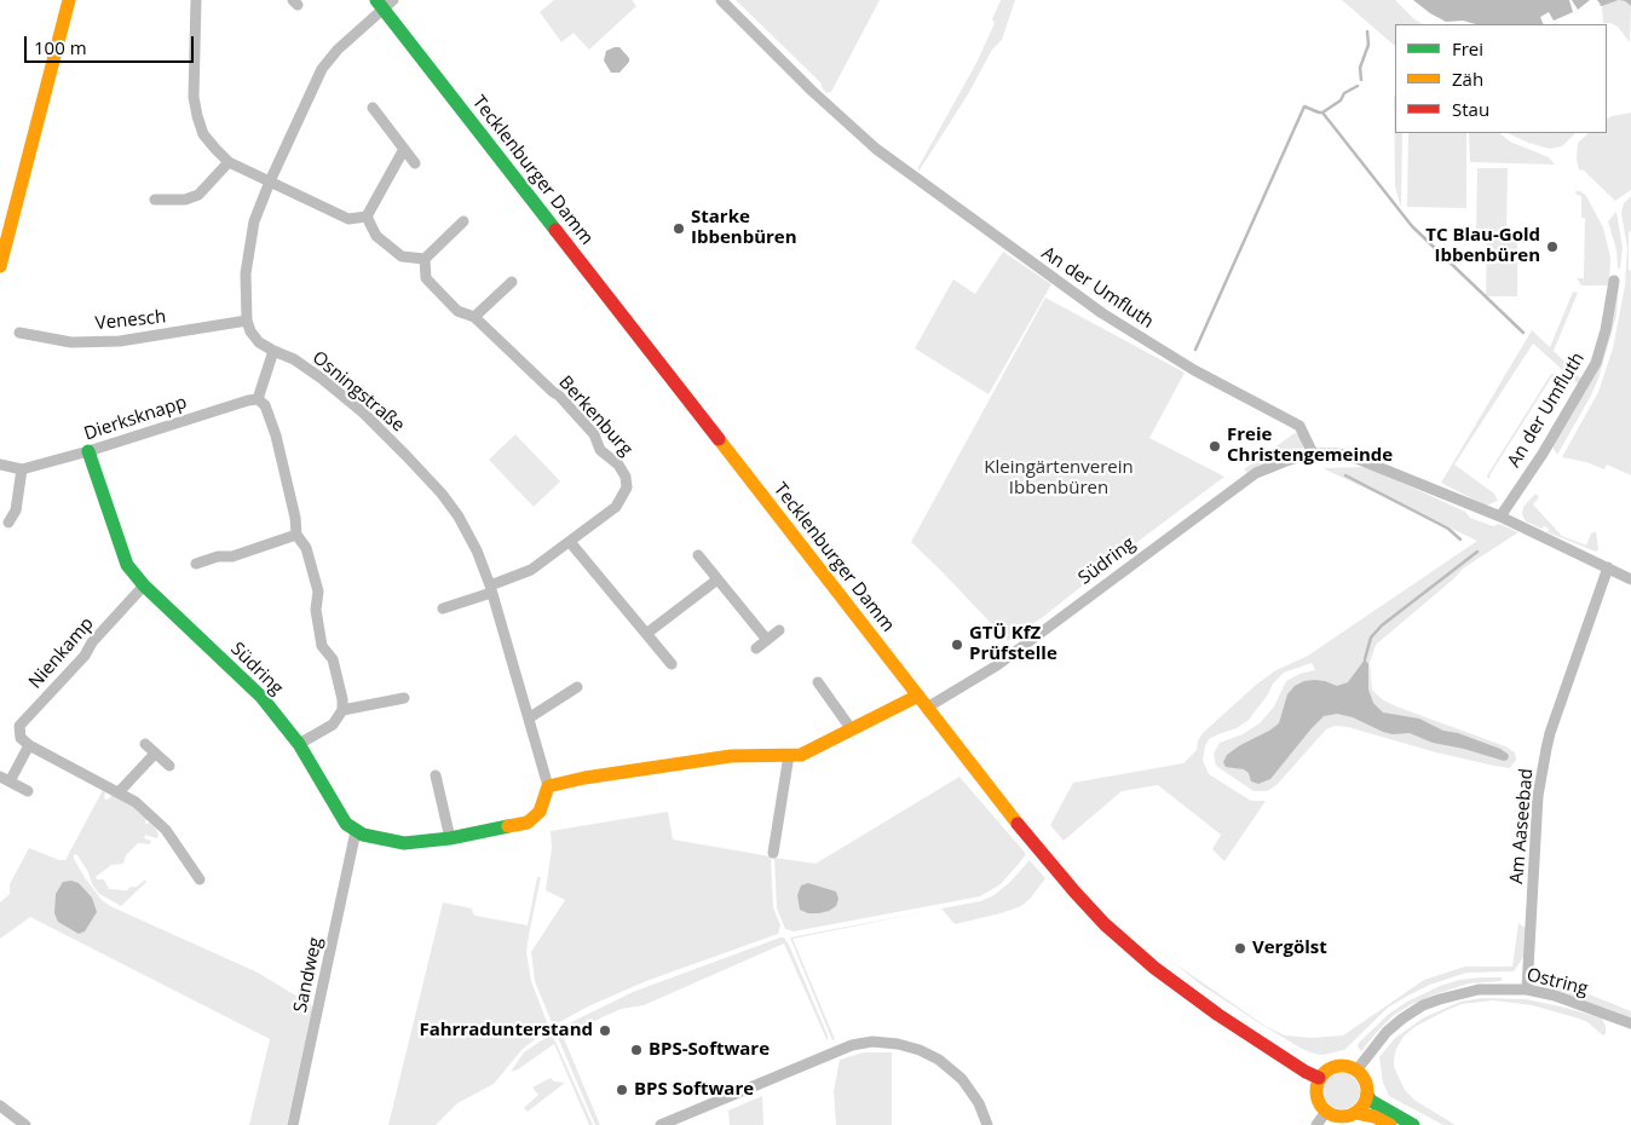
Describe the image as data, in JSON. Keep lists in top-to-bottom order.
{
  "streets": {
    "main road": ["Tecklenburger Damm", "Südring"],
    "street": [
      "An der Umfluth",
      "Venesch",
      "Osningstraße",
      "Berkenburg",
      "Dierksknapp",
      "Nienkamp",
      "Am Aaseebad",
      "Sandweg",
      "Ostring"
    ]
  },
  "crossings": [
    ["Tecklenburger Damm", "Südring"],
    ["Tecklenburger Damm", "Ostring"],
    ["An der Umfluth", "Südring"],
    ["Venesch", "Osningstraße"],
    ["Osningstraße", "Berkenburg"],
    ["Dierksknapp", "Südring"],
    ["Südring", "Nienkamp"],
    ["Südring", "Sandweg"],
    ["Am Aaseebad", "Ostring"]
  ],
  "parks": ["Kleingärtenverein Ibbenbüren"],
  "places": [
    "Starke Ibbenbüren",
    "TC Blau-Gold Ibbenbüren",
    "Freie Christengemeinde",
    "GTÜ KfZ Prüfstelle",
    "Vergölst",
    "Fahrradunterstand",
    "BPS-Software",
    "BPS Software"
  ],
  "legend": ["Frei", "Zäh", "Stau"],
  "scale_bar": "100 m"
}
